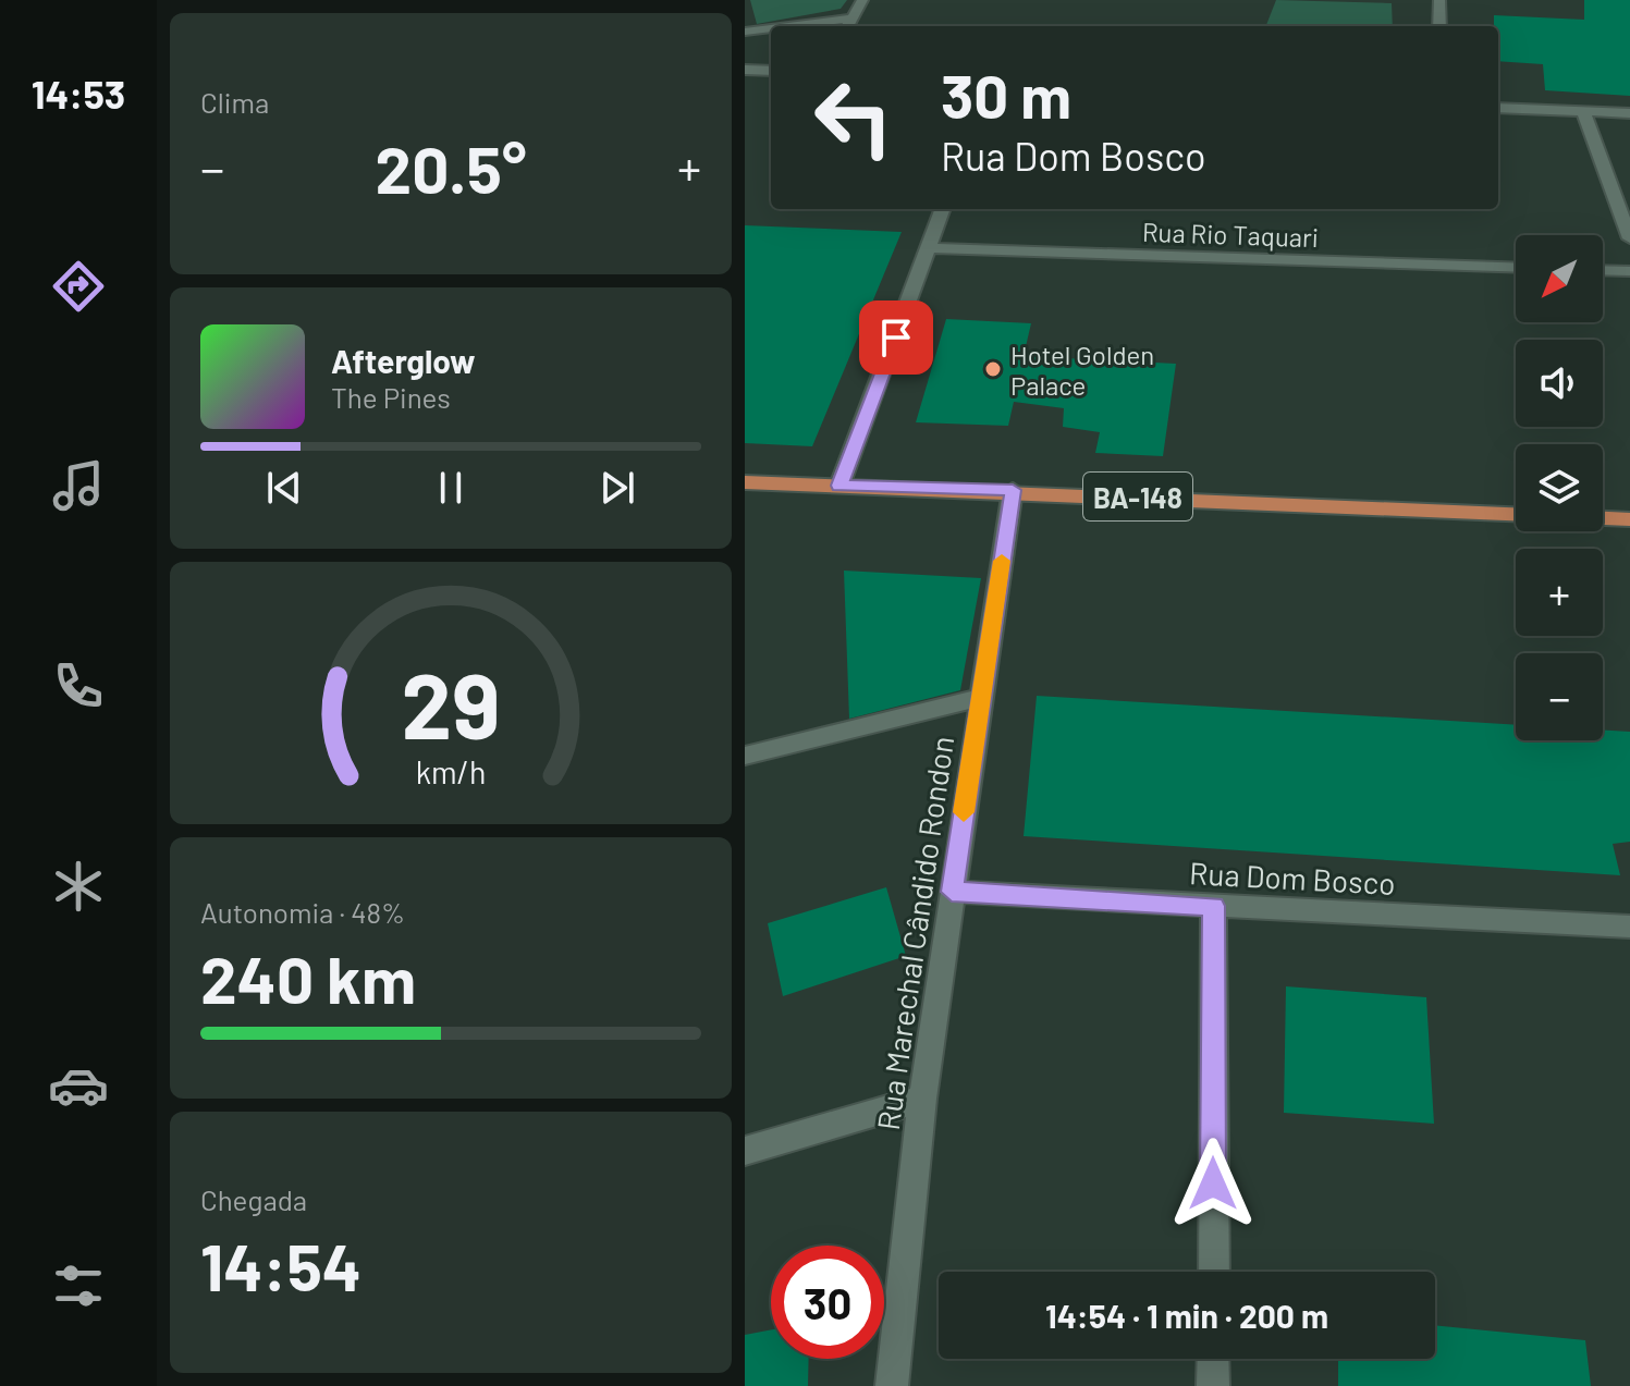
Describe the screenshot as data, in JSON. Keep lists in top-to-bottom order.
{
  "streets": {
    "main road": ["BA-148"],
    "street": ["Rua Rio Taquari", "Rua Dom Bosco", "Rua Marechal Cândido Rondon"]
  },
  "crossings": [
    ["BA-148", "Rua Marechal Cândido Rondon"],
    ["Rua Dom Bosco", "Rua Marechal Cândido Rondon"]
  ],
  "places": ["Hotel Golden Palace"],
  "north": "bottom left",
  "page": {
    "tabs": "14:53",
    "tile": [
      "Clima",
      ["Autonomia · 48%", "240 km"],
      ["Chegada", "14:54"]
    ],
    "turn": ["30 m", "Rua Dom Bosco"],
    "heat": ["−", "20.5°", "+"],
    "map_buttons": ["+", "−"],
    "song": ["Afterglow", "The Pines"],
    "limit": "30",
    "trip": "14:54 · 1 min · 200 m",
    "gauge": ["29", "km/h"]
  }
}
